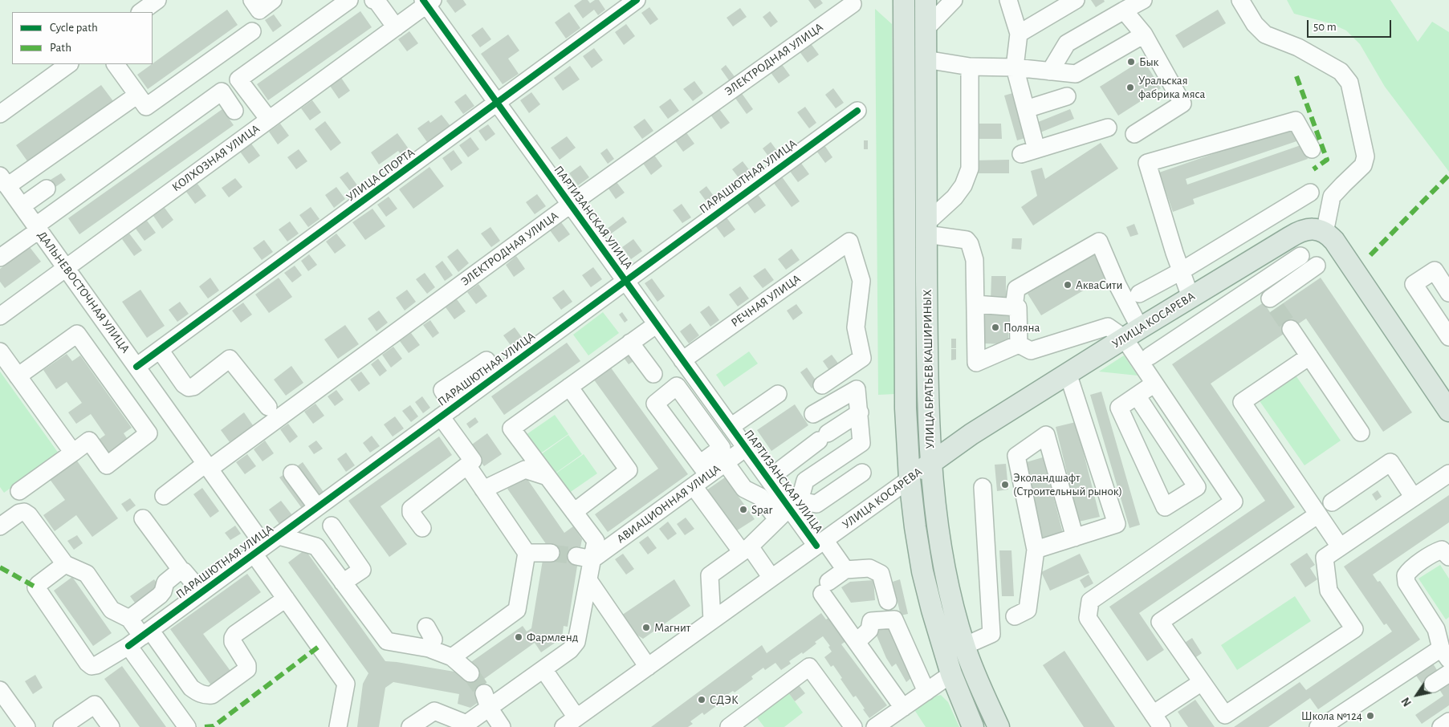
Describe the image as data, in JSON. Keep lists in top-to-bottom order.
{
  "streets": {
    "main road": ["УЛИЦА КОСАРЕВА", "УЛИЦА БРАТЬЕВ КАШИРИНЫХ"],
    "street": [
      "ЭЛЕКТРОДНАЯ УЛИЦА",
      "КОЛХОЗНАЯ УЛИЦА",
      "УЛИЦА СПОРТА",
      "ПАРАШЮТНАЯ УЛИЦА",
      "ПАРТИЗАНСКАЯ УЛИЦА",
      "ДАЛЬНЕВОСТОЧНАЯ УЛИЦА",
      "РЕЧНАЯ УЛИЦА",
      "АВИАЦИОННАЯ УЛИЦА"
    ]
  },
  "crossings": [
    ["ЭЛЕКТРОДНАЯ УЛИЦА", "ПАРТИЗАНСКАЯ УЛИЦА"],
    ["ЭЛЕКТРОДНАЯ УЛИЦА", "ДАЛЬНЕВОСТОЧНАЯ УЛИЦА"],
    ["КОЛХОЗНАЯ УЛИЦА", "ПАРТИЗАНСКАЯ УЛИЦА"],
    ["КОЛХОЗНАЯ УЛИЦА", "ДАЛЬНЕВОСТОЧНАЯ УЛИЦА"],
    ["УЛИЦА СПОРТА", "ПАРТИЗАНСКАЯ УЛИЦА"],
    ["УЛИЦА СПОРТА", "ДАЛЬНЕВОСТОЧНАЯ УЛИЦА"],
    ["ПАРАШЮТНАЯ УЛИЦА", "ПАРТИЗАНСКАЯ УЛИЦА"],
    ["ПАРАШЮТНАЯ УЛИЦА", "ДАЛЬНЕВОСТОЧНАЯ УЛИЦА"],
    ["ПАРТИЗАНСКАЯ УЛИЦА", "РЕЧНАЯ УЛИЦА"],
    ["ПАРТИЗАНСКАЯ УЛИЦА", "УЛИЦА КОСАРЕВА"],
    ["ПАРТИЗАНСКАЯ УЛИЦА", "АВИАЦИОННАЯ УЛИЦА"],
    ["УЛИЦА КОСАРЕВА", "УЛИЦА БРАТЬЕВ КАШИРИНЫХ"]
  ],
  "places": [
    "Бык",
    "Уральская фабрика мяса",
    "АкваСити",
    "Поляна",
    "Эколандшафт (Строительный рынок)",
    "Spar",
    "Магнит",
    "Фармленд",
    "СДЭК",
    "Школа №124"
  ],
  "legend": ["Cycle path", "Path"],
  "scale_bar": "50 m",
  "north": "bottom left"
}
